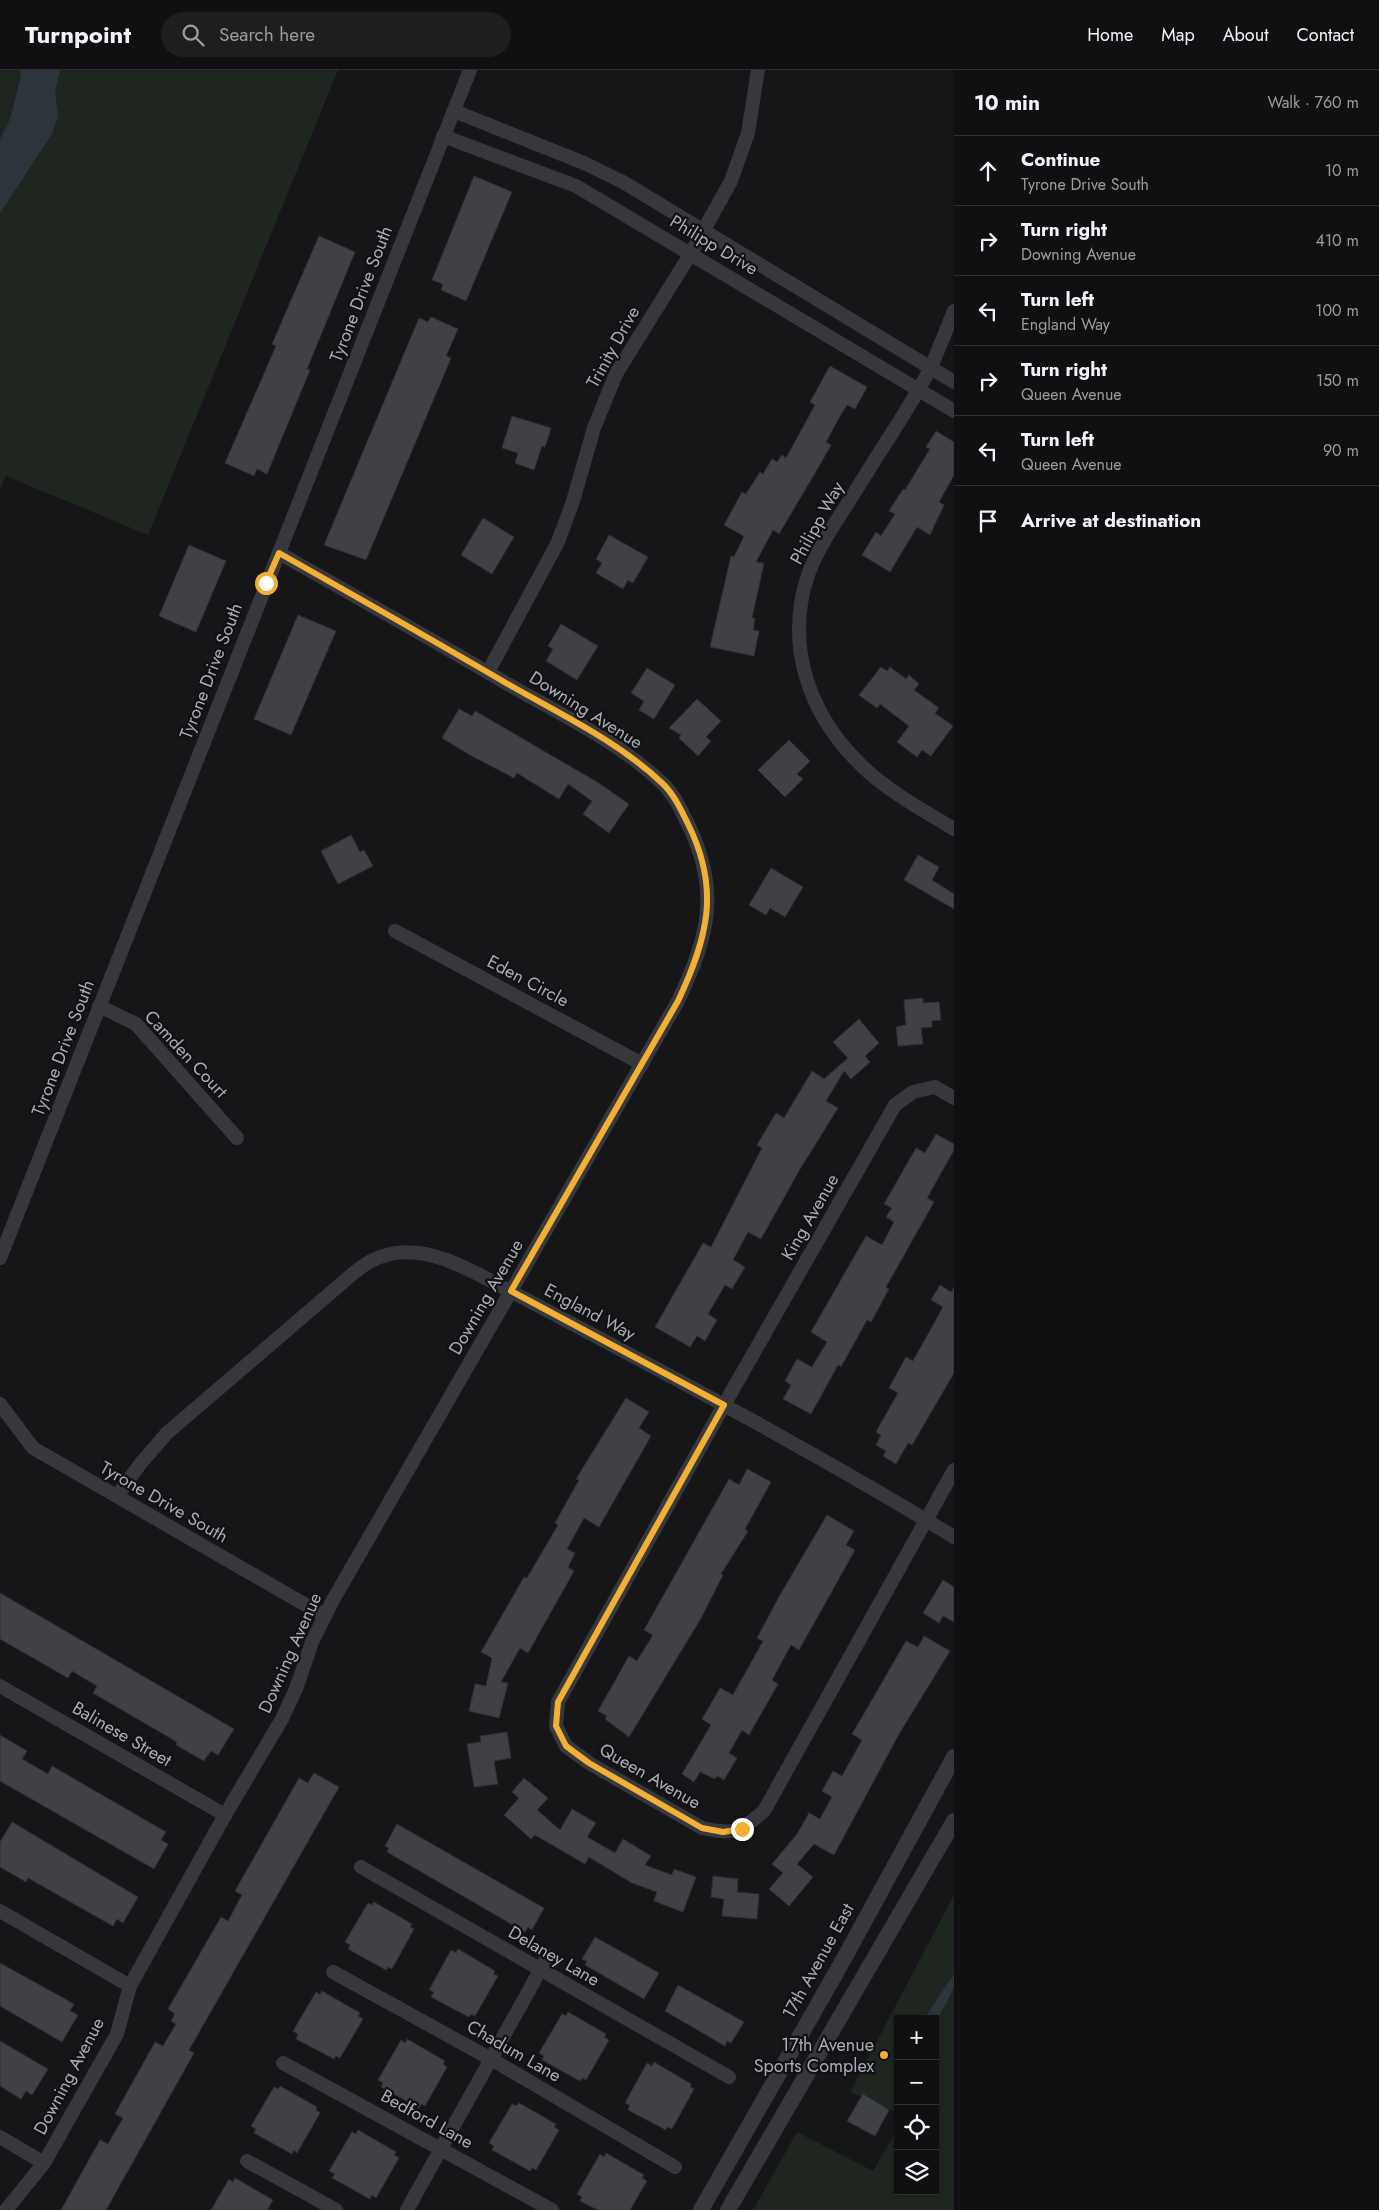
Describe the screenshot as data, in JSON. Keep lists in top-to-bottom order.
{
  "streets": {
    "street": [
      "Philipp Drive",
      "Tyrone Drive South",
      "Trinity Drive",
      "Philipp Way",
      "Downing Avenue",
      "Eden Circle",
      "Camden Court",
      "King Avenue",
      "England Way",
      "Balinese Street",
      "Queen Avenue",
      "Delaney Lane",
      "17th Avenue East",
      "Chadum Lane",
      "Bedford Lane"
    ]
  },
  "crossings": [
    ["Philipp Drive", "Tyrone Drive South"],
    ["Philipp Drive", "Trinity Drive"],
    ["Philipp Drive", "Philipp Way"],
    ["Tyrone Drive South", "Downing Avenue"],
    ["Tyrone Drive South", "Camden Court"],
    ["Tyrone Drive South", "England Way"],
    ["Trinity Drive", "Downing Avenue"],
    ["Downing Avenue", "Eden Circle"],
    ["Downing Avenue", "England Way"],
    ["Downing Avenue", "Balinese Street"],
    ["King Avenue", "England Way"],
    ["King Avenue", "Queen Avenue"],
    ["England Way", "Queen Avenue"]
  ],
  "places": ["17th Avenue Sports Complex"],
  "page": {
    "header": "Turnpoint",
    "search": "Search here",
    "nav": [
      "Home",
      "Map",
      "About",
      "Contact"
    ],
    "heading": ["10 min", "Walk · 760 m"],
    "list": [
      ["Continue", "Tyrone Drive South", "10 m"],
      ["Turn right", "Downing Avenue", "410 m"],
      ["Turn left", "England Way", "100 m"],
      ["Turn right", "Queen Avenue", "150 m"],
      ["Turn left", "Queen Avenue", "90 m"],
      "Arrive at destination"
    ],
    "map_buttons": ["+", "−"]
  }
}
